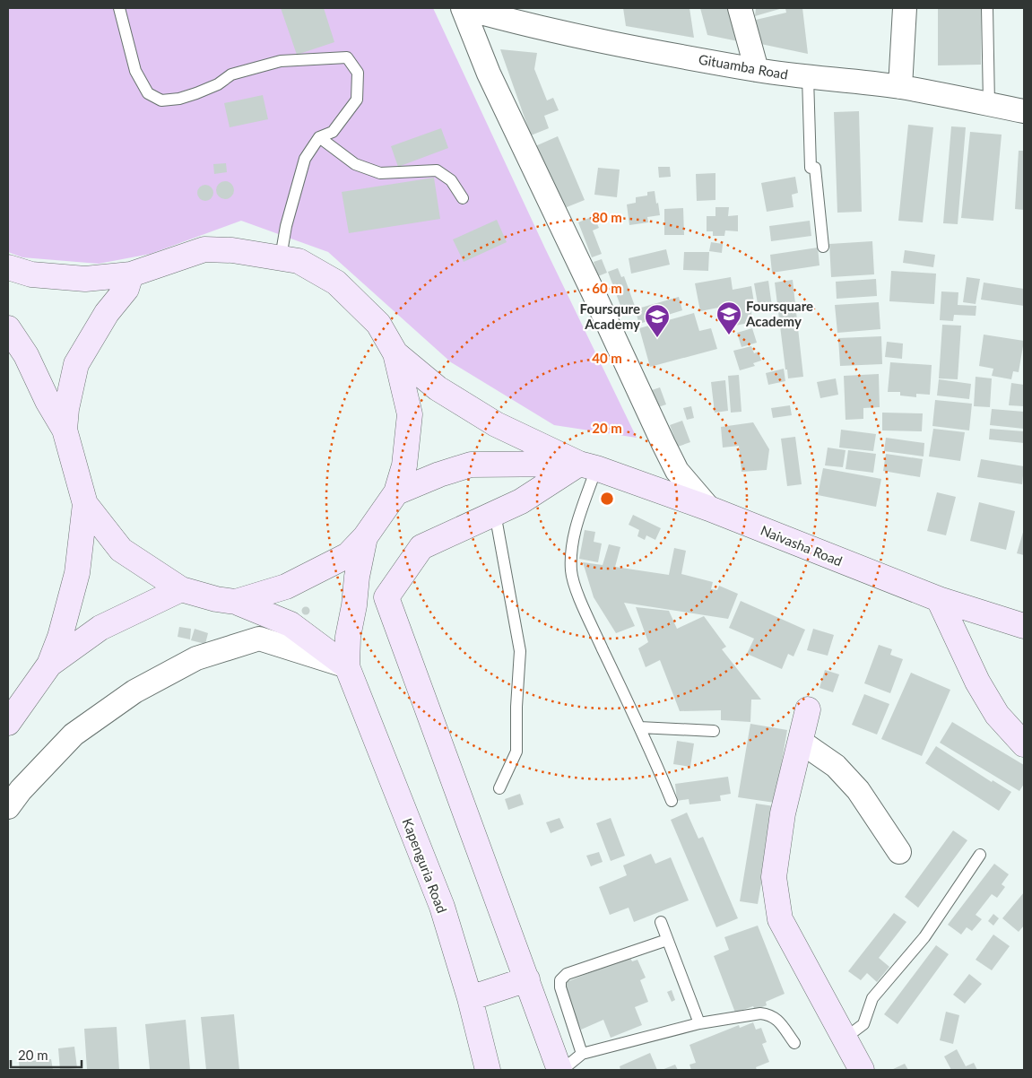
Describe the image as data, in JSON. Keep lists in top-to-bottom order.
{
  "streets": {
    "street": ["Gituamba Road", "Naivasha Road", "Kapenguria Road"]
  },
  "places": {
    "school or university": ["Foursquare Academy", "Foursqure Academy"]
  },
  "scale_bar": "20 m",
  "rings": [
    "80 m",
    "60 m",
    "40 m",
    "20 m"
  ]
}
